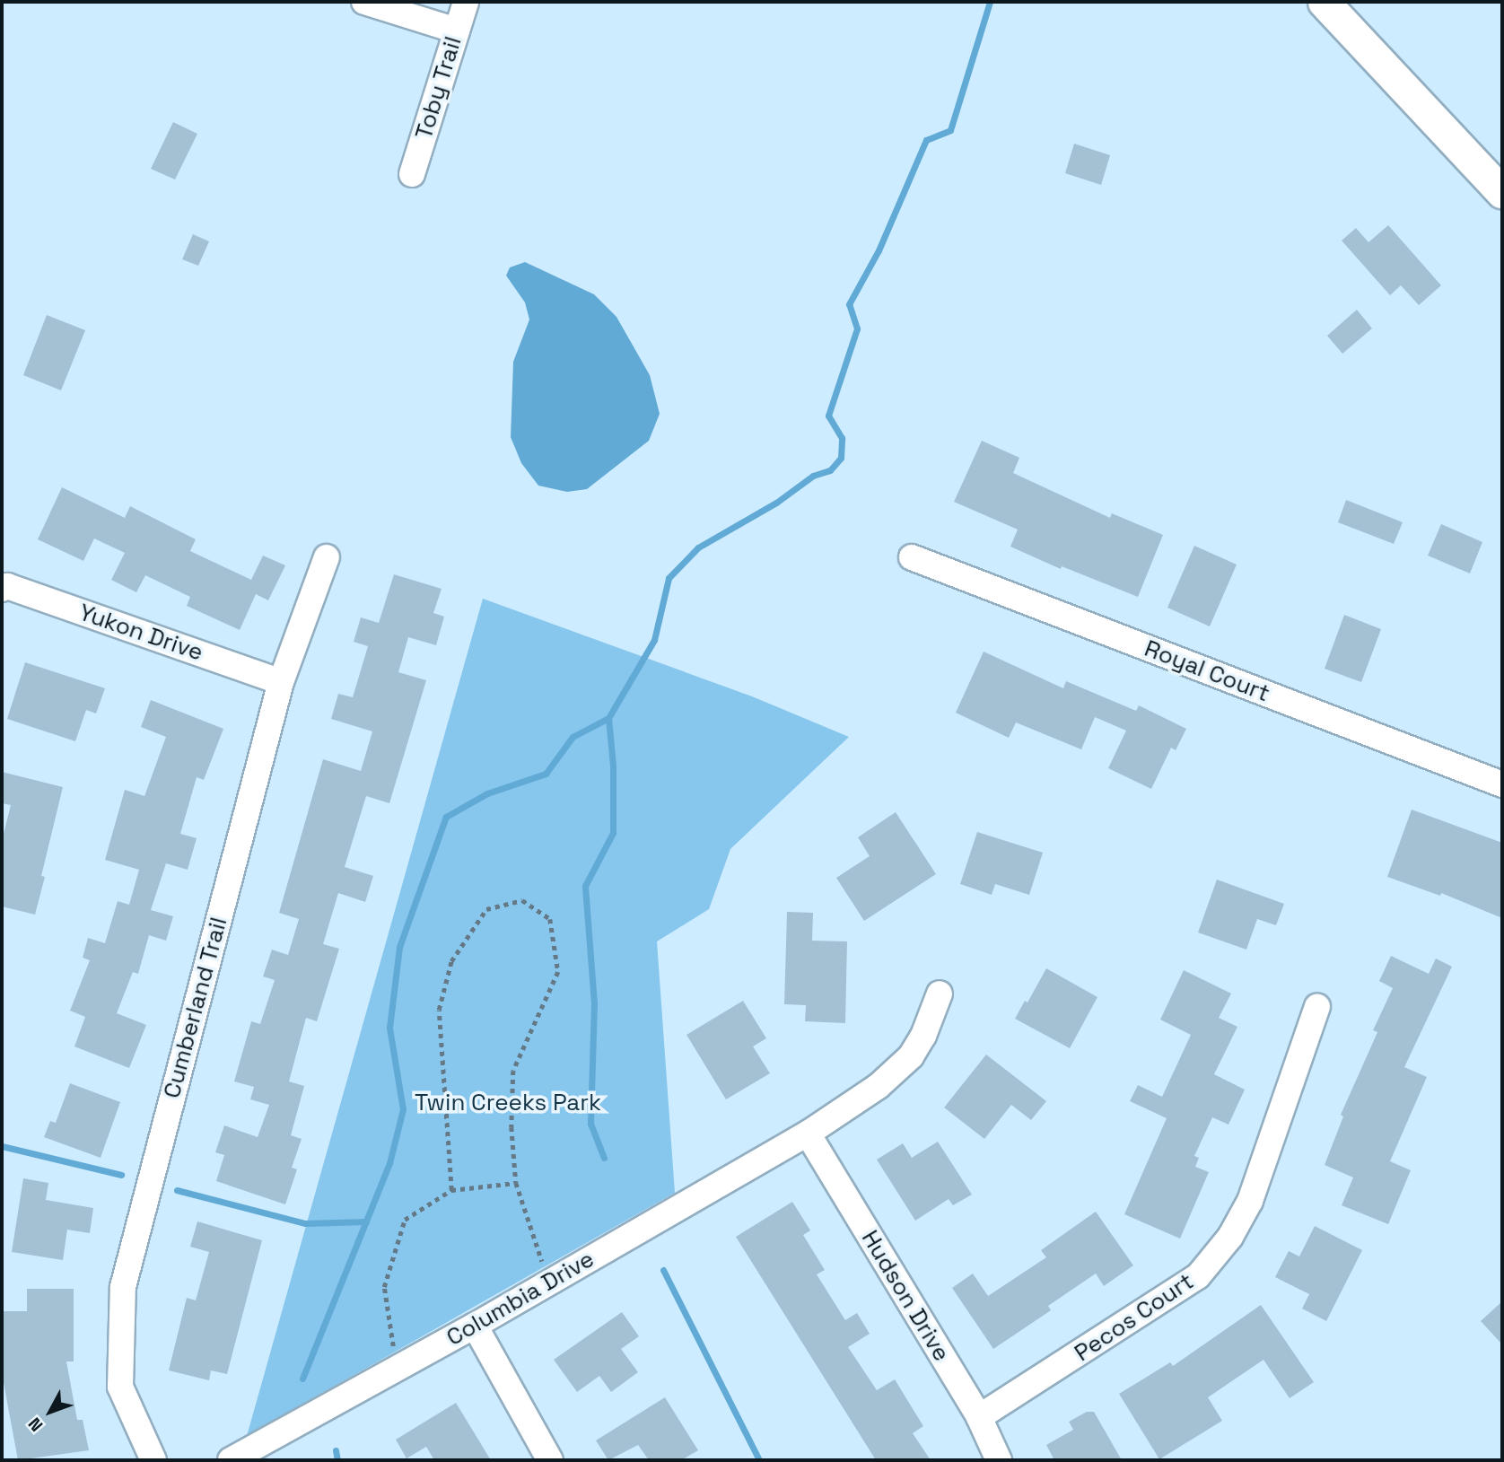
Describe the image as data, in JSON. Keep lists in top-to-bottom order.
{
  "streets": {
    "street": [
      "Toby Trail",
      "Yukon Drive",
      "Royal Court",
      "Cumberland Trail",
      "Hudson Drive",
      "Columbia Drive",
      "Pecos Court"
    ]
  },
  "crossings": [
    ["Yukon Drive", "Cumberland Trail"],
    ["Hudson Drive", "Columbia Drive"],
    ["Hudson Drive", "Pecos Court"]
  ],
  "parks": ["Twin Creeks Park"],
  "north": "bottom left"
}
